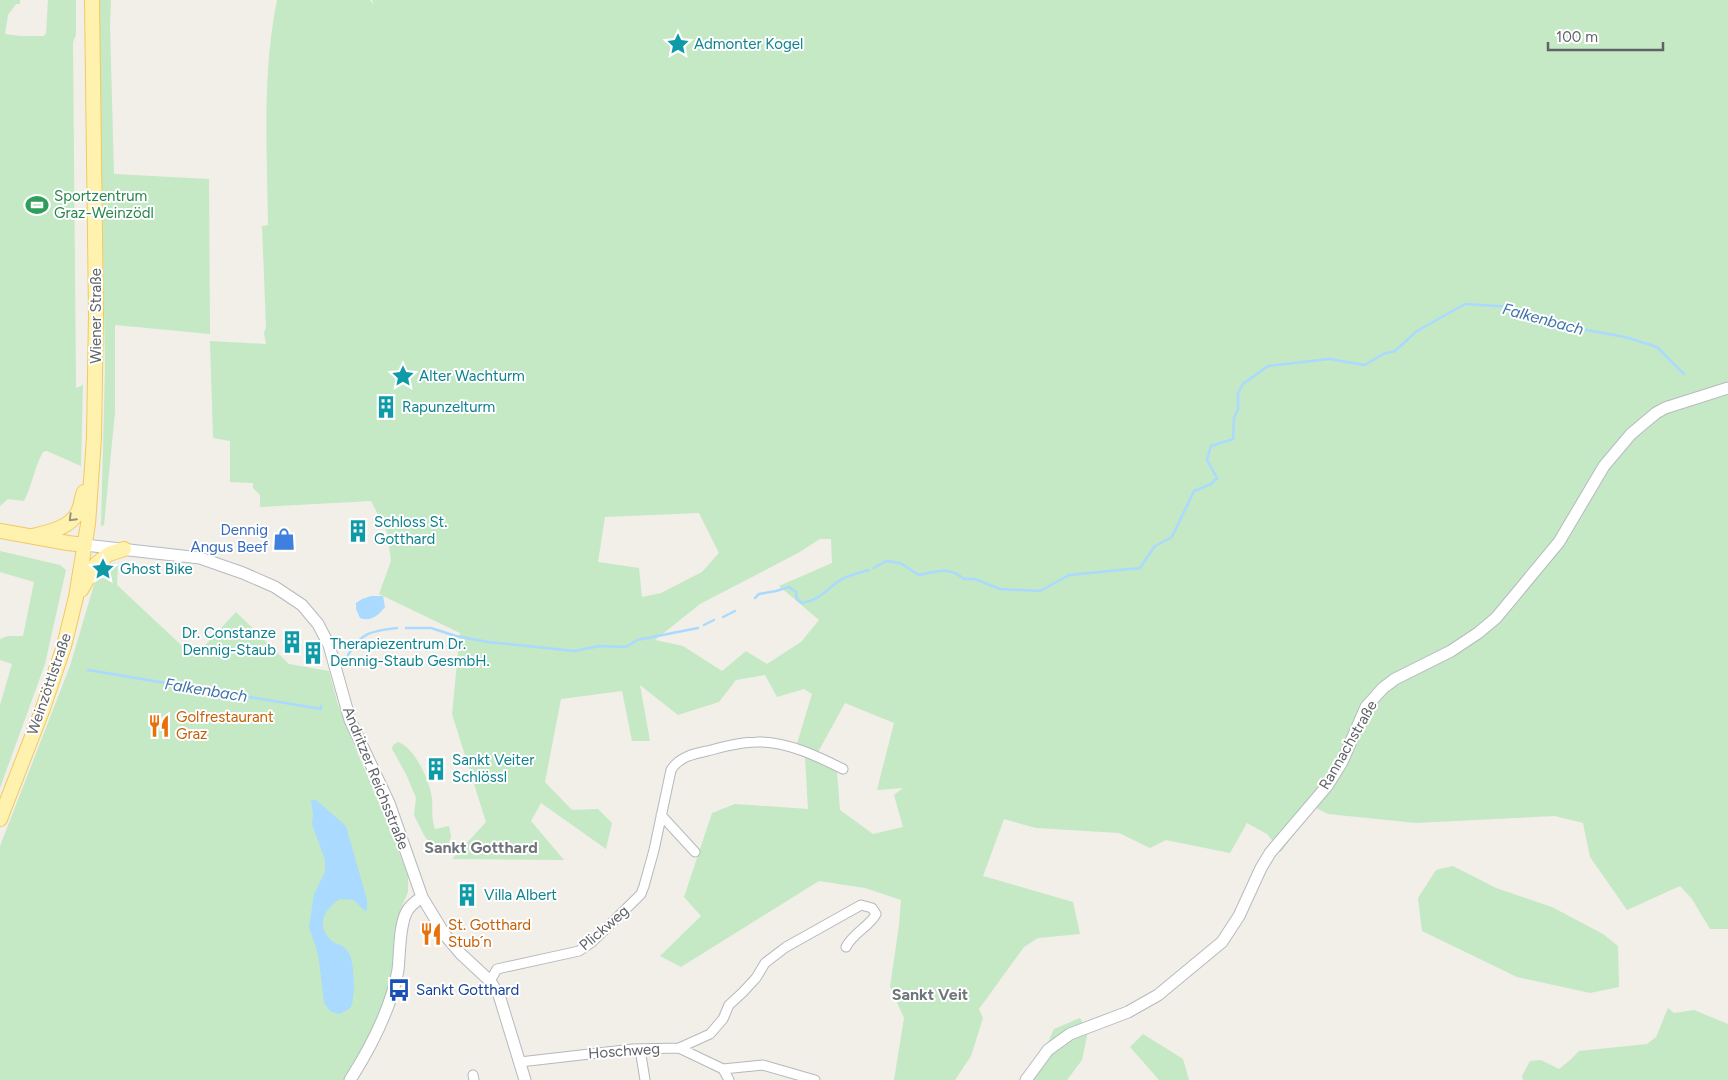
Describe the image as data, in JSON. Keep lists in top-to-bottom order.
{
  "streets": {
    "main road": ["Wiener Straße", "Weinzöttlstraße"],
    "street": [
      "Rannachstraße",
      "Andritzer Reichsstraße",
      "Plickweg",
      "Hoschweg"
    ]
  },
  "crossings": [
    ["Wiener Straße", "Weinzöttlstraße"],
    ["Wiener Straße", "Andritzer Reichsstraße"],
    ["Weinzöttlstraße", "Andritzer Reichsstraße"],
    ["Andritzer Reichsstraße", "Plickweg"],
    ["Andritzer Reichsstraße", "Hoschweg"]
  ],
  "districts": ["Sankt Gotthard", "Sankt Veit"],
  "water": ["Falkenbach"],
  "places": {
    "place": ["Admonter Kogel", "Alter Wachturm", "Ghost Bike"],
    "sports": ["Sportzentrum Graz-Weinzödl"],
    "building": [
      "Rapunzelturm",
      "Schloss St. Gotthard",
      "Dr. Constanze Dennig-Staub",
      "Therapiezentrum Dr. Dennig-Staub GesmbH.",
      "Sankt Veiter Schlössl",
      "Villa Albert"
    ],
    "shop": ["Dennig Angus Beef"],
    "restaurant": ["Golfrestaurant Graz", "St. Gotthard Stub´n"],
    "bus stop": ["Sankt Gotthard"]
  },
  "scale_bar": "100 m"
}
